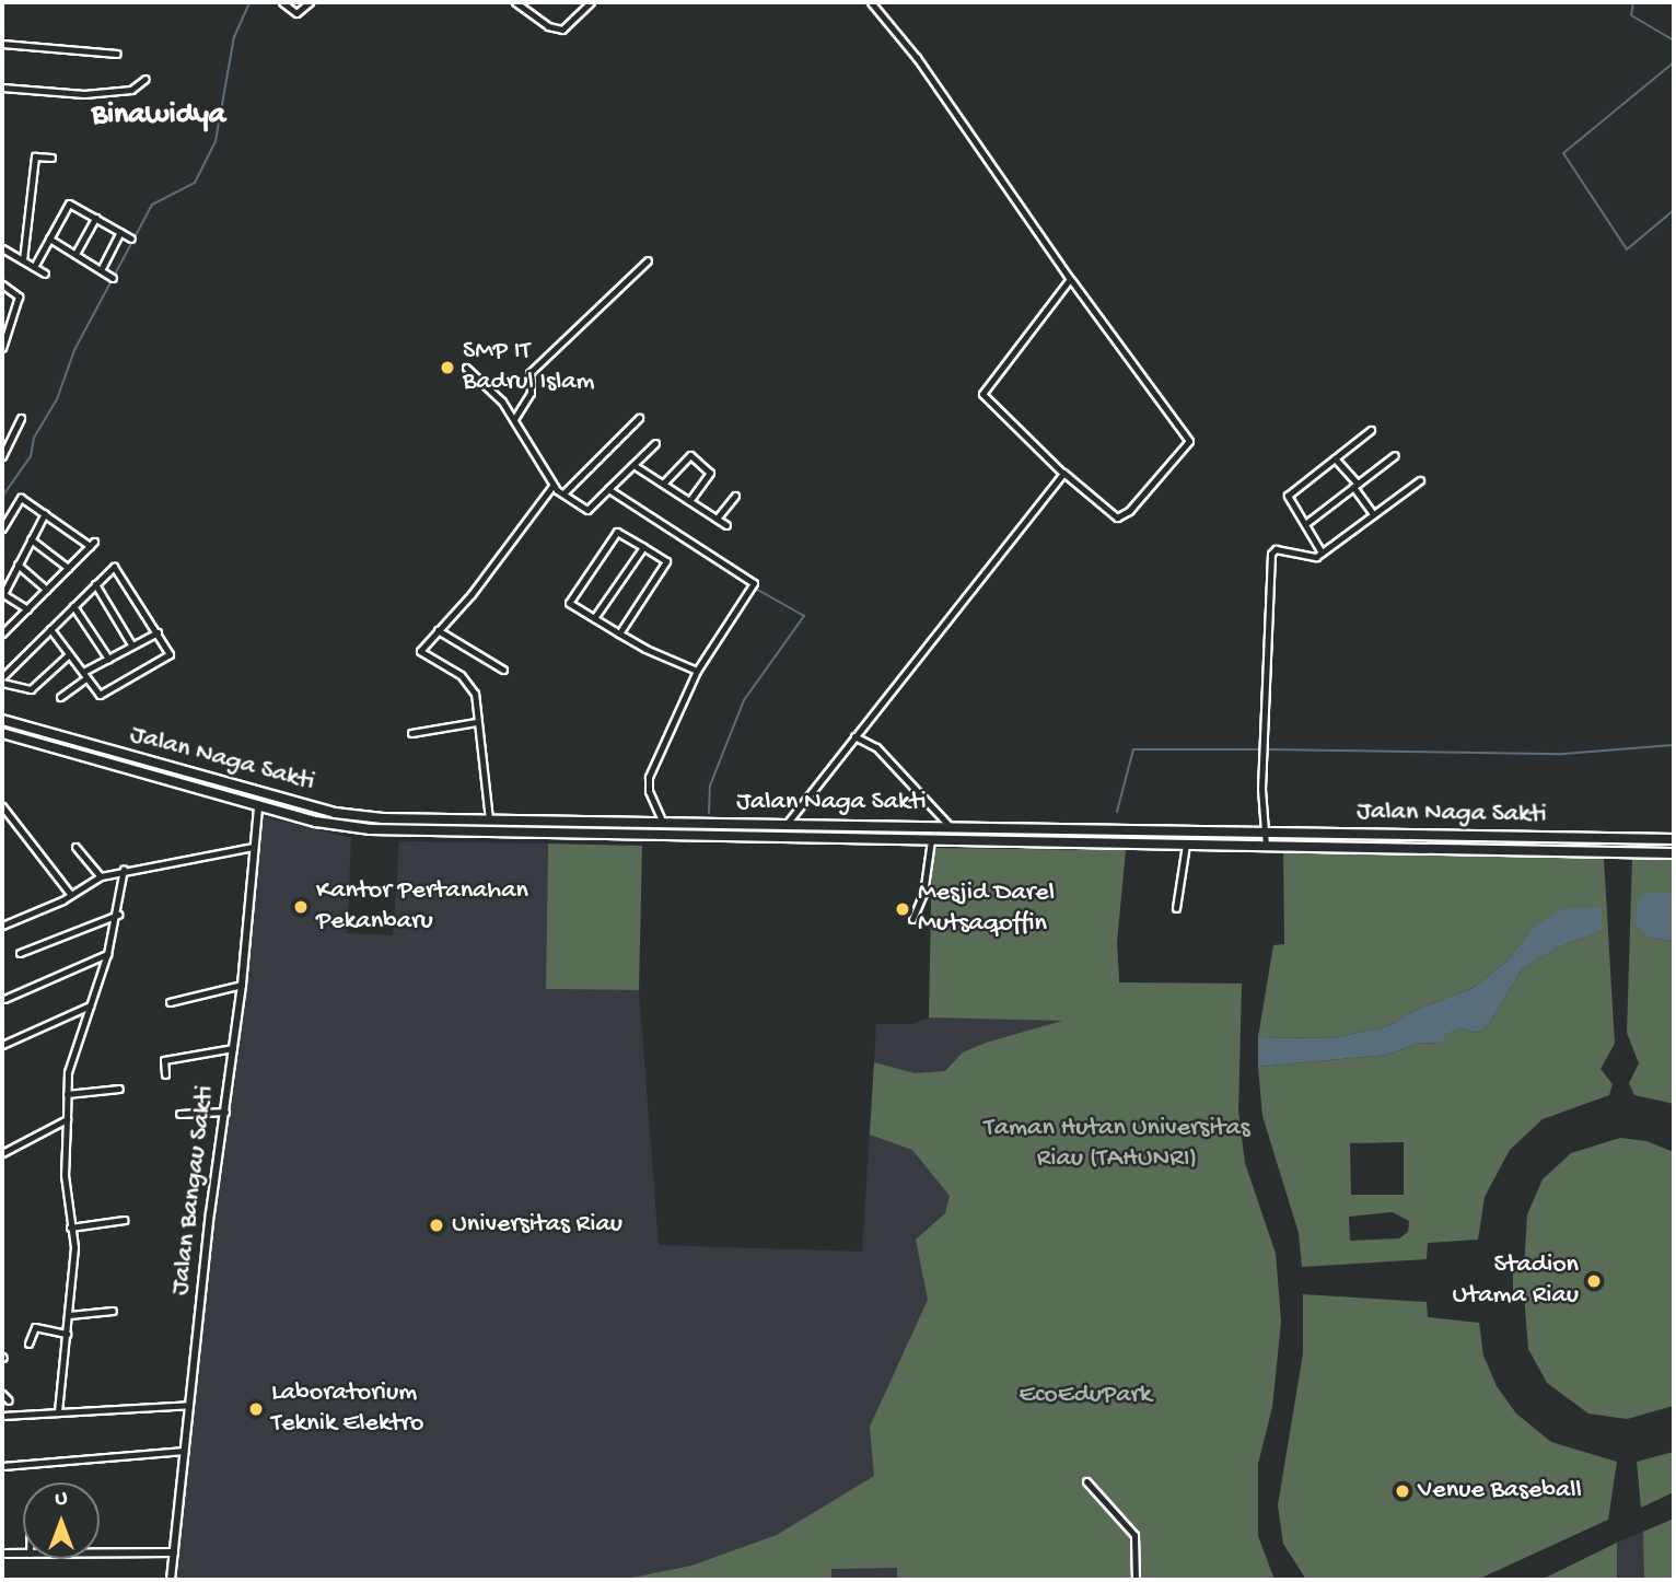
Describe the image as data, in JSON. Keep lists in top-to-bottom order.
{
  "streets": {
    "main road": ["Jalan Naga Sakti"],
    "street": ["Jalan Bangau Sakti"]
  },
  "crossings": [
    ["Jalan Naga Sakti", "Jalan Bangau Sakti"]
  ],
  "districts": ["Binawidya"],
  "parks": ["Taman Hutan Universitas Riau (TAHUNRI)", "EcoEduPark"],
  "places": [
    "SMP IT Badrul Islam",
    "Kantor Pertanahan Pekanbaru",
    "Mesjid Darel Mutsaqoffin",
    "Universitas Riau",
    "Stadion Utama Riau",
    "Laboratorium Teknik Elektro",
    "Venue Baseball"
  ],
  "north": "top"
}
